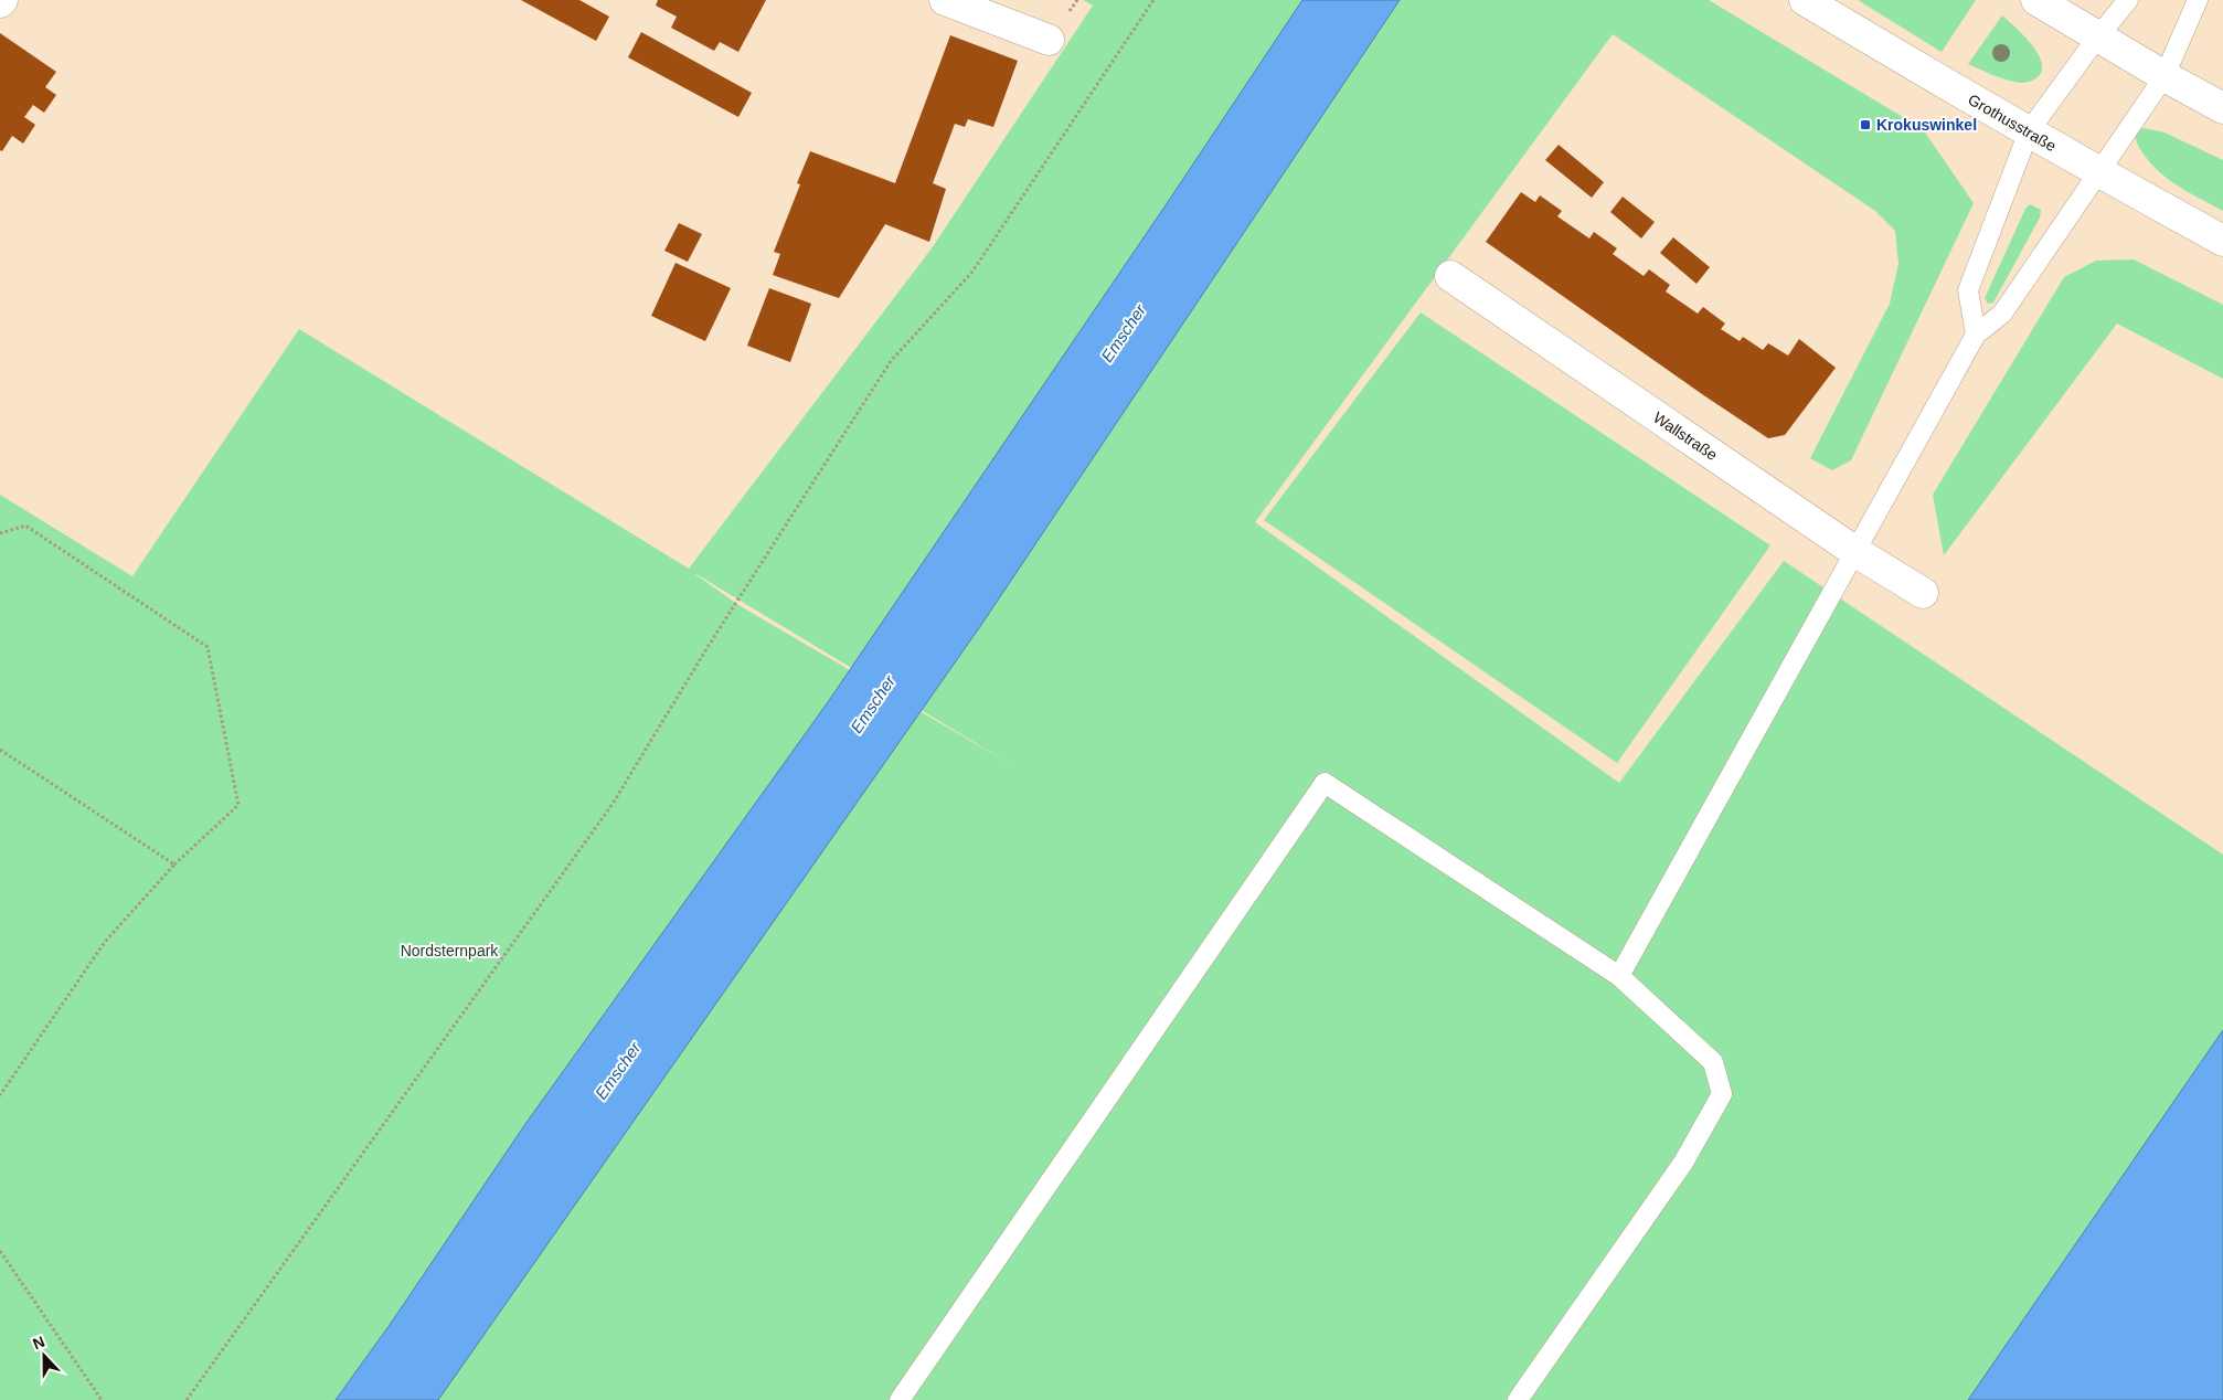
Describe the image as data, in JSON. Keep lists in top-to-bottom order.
{
  "streets": {
    "main road": ["Grothusstraße", "Wallstraße"]
  },
  "water": ["Emscher"],
  "parks": ["Nordsternpark"],
  "places": {
    "transit": ["Krokuswinkel"]
  },
  "north": "top"
}
